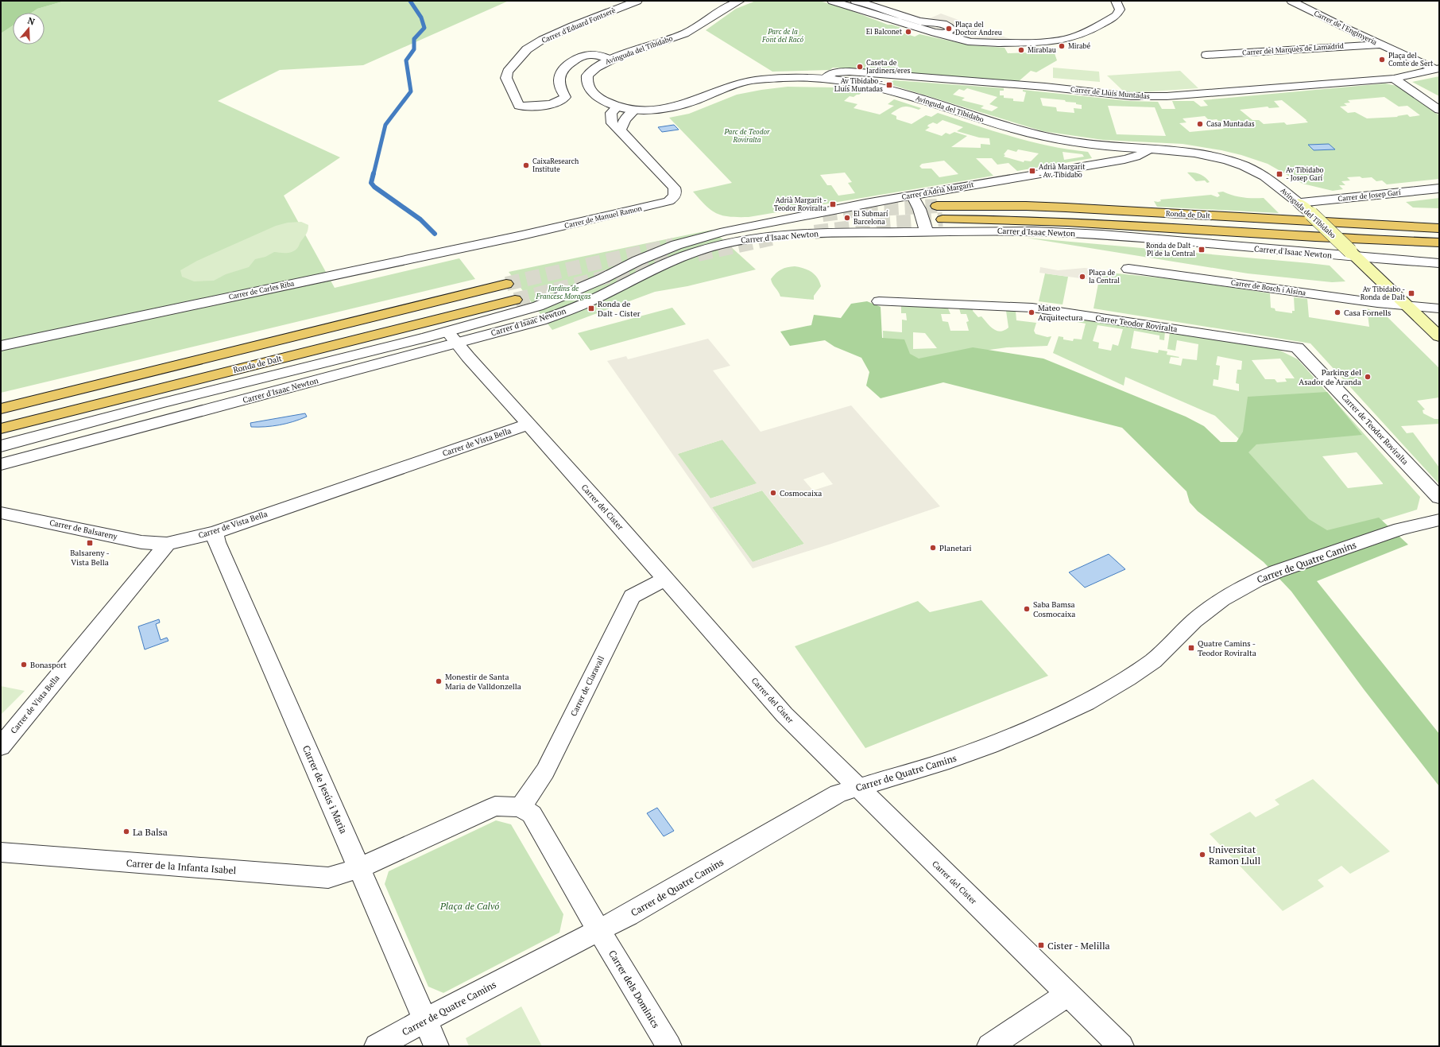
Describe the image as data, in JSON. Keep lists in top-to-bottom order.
{
  "streets": {
    "highway": ["Ronda de Dalt"],
    "main road": ["Avinguda del Tibidabo"],
    "street": [
      "Carrer d'Eduard Fontserè",
      "Carrer de l'Enginyeria",
      "Carrer del Marquès de Lamadrid",
      "Carrer de Lluís Muntadas",
      "Carrer d'Adrià Margarit",
      "Carrer de Josep Garí",
      "Carrer de Manuel Ramon",
      "Carrer d'Isaac Newton",
      "Carrer de Bosch i Alsina",
      "Carrer de Carles Riba",
      "Carrer Teodor Roviralta",
      "Carrer de Teodor Roviralta",
      "Carrer de Vista Bella",
      "Carrer del Cister",
      "Carrer de Balsareny",
      "Carrer de Quatre Camins",
      "Carrer de Claravall",
      "Carrer de Jesús i Maria",
      "Carrer de la Infanta Isabel",
      "Carrer dels Dominics"
    ]
  },
  "crossings": [
    ["Carrer d'Eduard Fontserè", "Avinguda del Tibidabo"],
    ["Carrer de l'Enginyeria", "Carrer del Marquès de Lamadrid"],
    ["Carrer de l'Enginyeria", "Carrer de Lluís Muntadas"],
    ["Avinguda del Tibidabo", "Carrer de Lluís Muntadas"],
    ["Avinguda del Tibidabo", "Carrer d'Adrià Margarit"],
    ["Avinguda del Tibidabo", "Carrer de Josep Garí"],
    ["Avinguda del Tibidabo", "Carrer d'Isaac Newton"],
    ["Avinguda del Tibidabo", "Carrer de Bosch i Alsina"],
    ["Carrer d'Adrià Margarit", "Carrer d'Isaac Newton"],
    ["Carrer de Manuel Ramon", "Carrer de Carles Riba"],
    ["Carrer d'Isaac Newton", "Carrer del Cister"],
    ["Carrer Teodor Roviralta", "Carrer de Teodor Roviralta"],
    ["Carrer de Vista Bella", "Carrer del Cister"],
    ["Carrer de Vista Bella", "Carrer de Balsareny"],
    ["Carrer de Vista Bella", "Carrer de Jesús i Maria"],
    ["Carrer del Cister", "Carrer de Quatre Camins"],
    ["Carrer del Cister", "Carrer de Claravall"],
    ["Carrer de Quatre Camins", "Carrer de Jesús i Maria"],
    ["Carrer de Quatre Camins", "Carrer dels Dominics"],
    ["Carrer de Jesús i Maria", "Carrer de la Infanta Isabel"]
  ],
  "parks": [
    "Parc de la Font del Racó",
    "Parc de Teodor Roviralta",
    "Jardins de Francesc Moragas",
    "Plaça de Calvó"
  ],
  "places": {
    "other": [
      "Plaça del Doctor Andreu",
      "El Balconet",
      "Mirabé",
      "Mirablau",
      "Plaça del Comte de Sert",
      "Caseta de Jardiners/eres",
      "Casa Muntadas",
      "CaixaResearch Institute",
      "El Submarí Barcelona",
      "Plaça de la Central",
      "Mateo Arquitectura",
      "Casa Fornells",
      "Parking del Asador de Aranda",
      "Cosmocaixa",
      "Planetari",
      "Saba Bamsa Cosmocaixa",
      "Bonasport",
      "Monestir de Santa Maria de Valldonzella",
      "La Balsa",
      "Universitat Ramon Llull"
    ],
    "transit": [
      "Av Tibidabo - Lluís Muntadas",
      "Adrià Margarit - Av. Tibidabo",
      "Av Tibidabo - Josep Garí",
      "Adrià Margarit - Teodor Roviralta",
      "Ronda de Dalt - Pl de la Central",
      "Av Tibidabo - Ronda de Dalt",
      "Ronda de Dalt - Cister",
      "Balsareny - Vista Bella",
      "Quatre Camins - Teodor Roviralta",
      "Cister - Melilla"
    ]
  },
  "north": "top"
}
